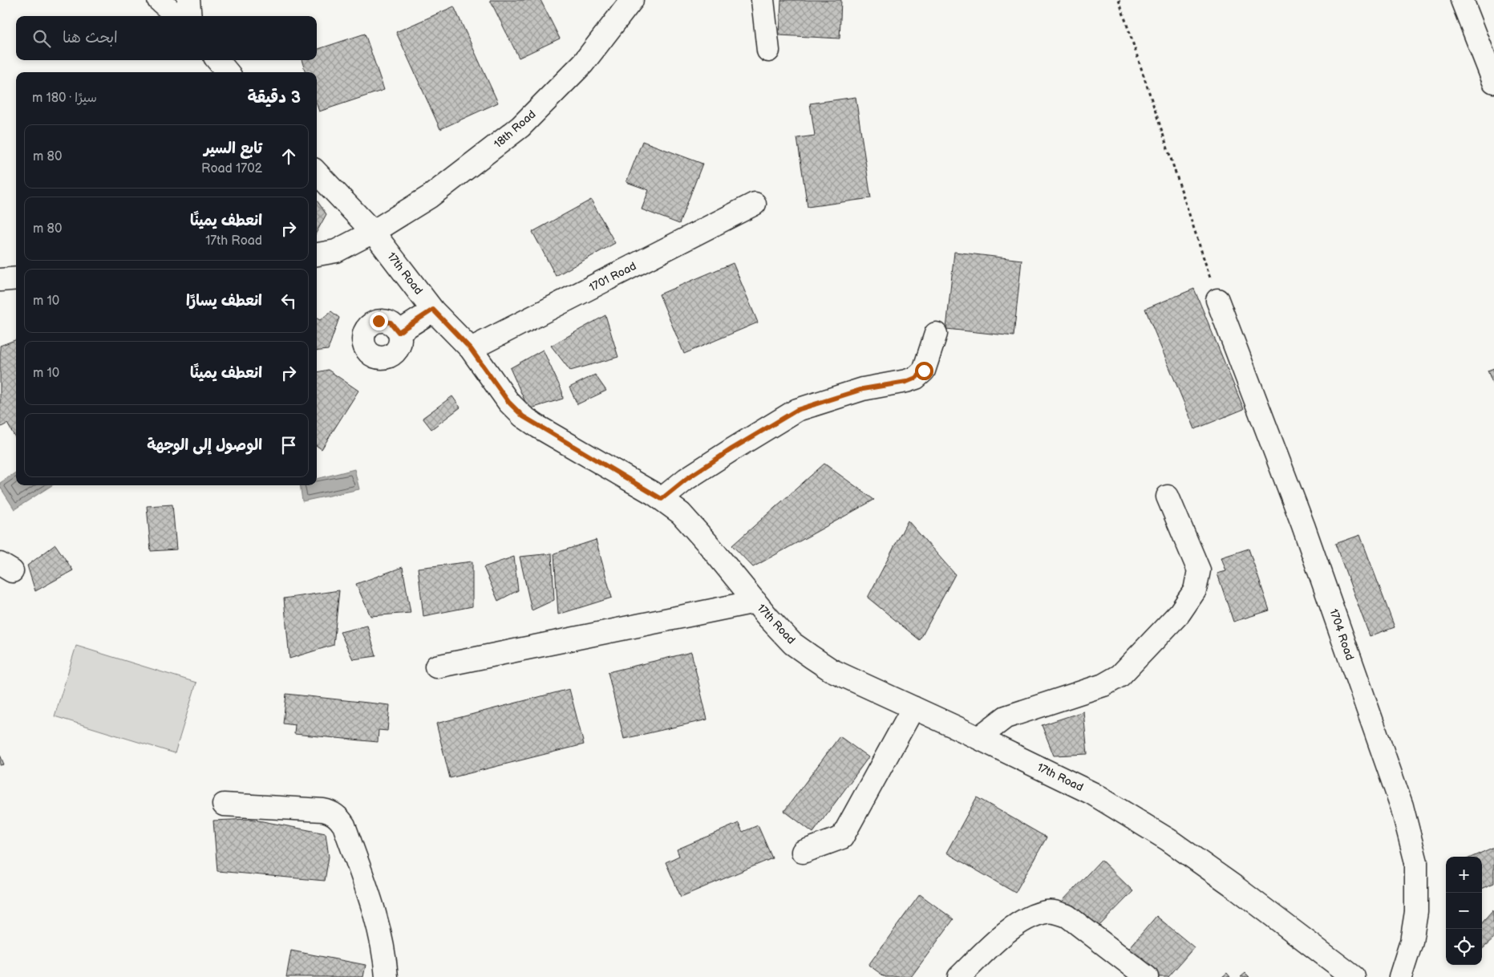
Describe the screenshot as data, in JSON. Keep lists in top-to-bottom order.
{
  "streets": {
    "street": [
      "18th Road",
      "17th Road",
      "1701 Road",
      "1704 Road"
    ]
  },
  "crossings": [
    ["18th Road", "17th Road"],
    ["17th Road", "1701 Road"]
  ],
  "page": {
    "search": "ابحث هنا",
    "heading": ["3 دقيقة", "سيرًا · 180 m"],
    "list": [
      ["تابع السير", "1702 Road", "80 m"],
      ["انعطف يمينًا", "17th Road", "80 m"],
      ["انعطف يسارًا", "10 m"],
      ["انعطف يمينًا", "10 m"],
      "الوصول إلى الوجهة"
    ],
    "map_buttons": ["+", "−"]
  }
}
